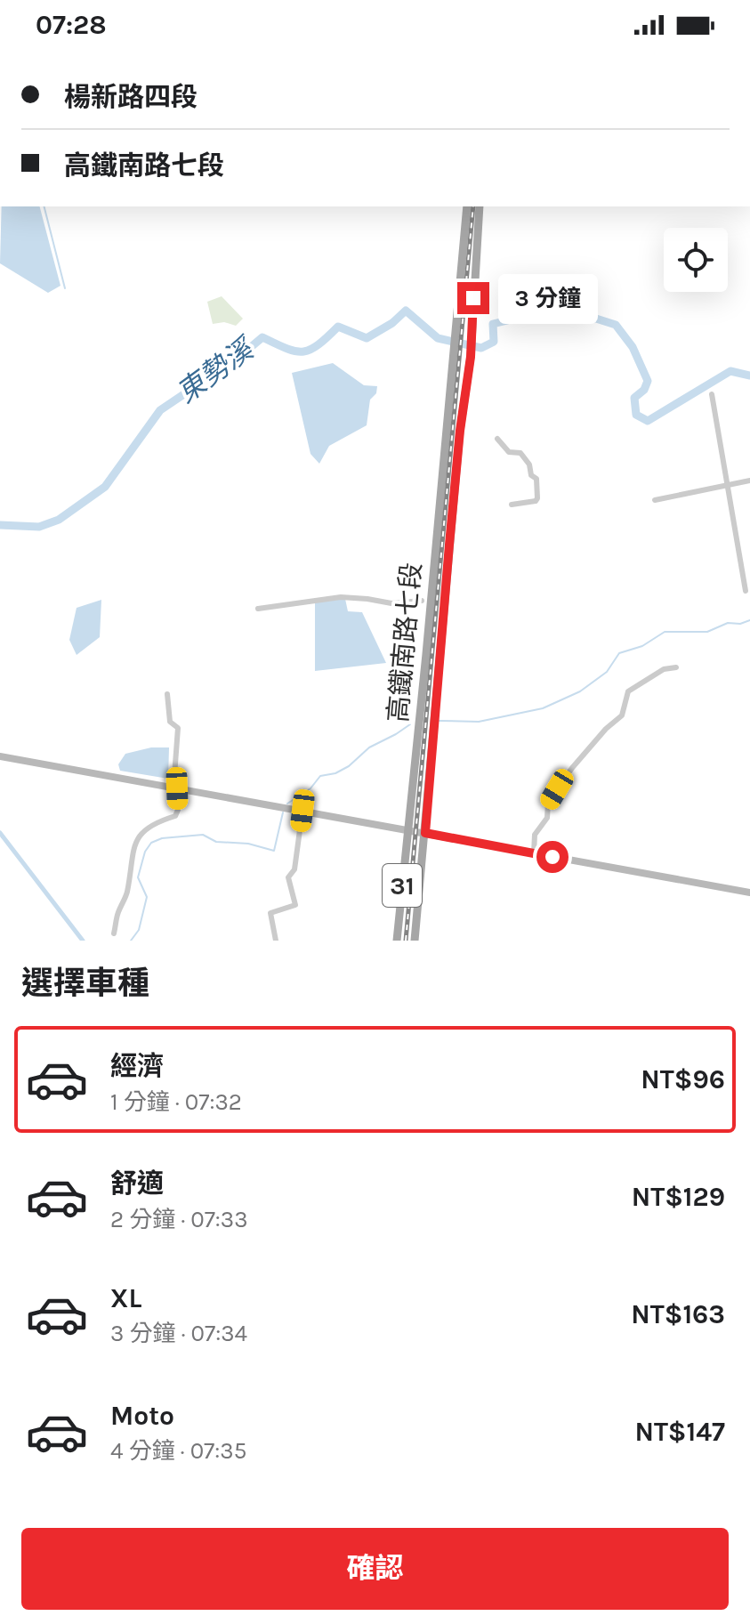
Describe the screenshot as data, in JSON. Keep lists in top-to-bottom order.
{
  "streets": {
    "main road": ["高鐵南路七段", "31"]
  },
  "water": ["東勢溪"],
  "page": {
    "status": "07:28",
    "banner": ["楊新路四段", "高鐵南路七段"],
    "bubble": "3 分鐘",
    "heading": "選擇車種",
    "list": [
      {
        "name": "經濟",
        "note": "1 分鐘 · 07:32",
        "value": "NT$96"
      },
      {
        "name": "舒適",
        "note": "2 分鐘 · 07:33",
        "value": "NT$129"
      },
      {
        "name": "XL",
        "note": "3 分鐘 · 07:34",
        "value": "NT$163"
      },
      {
        "name": "Moto",
        "note": "4 分鐘 · 07:35",
        "value": "NT$147"
      }
    ],
    "buttons": "確認"
  }
}
